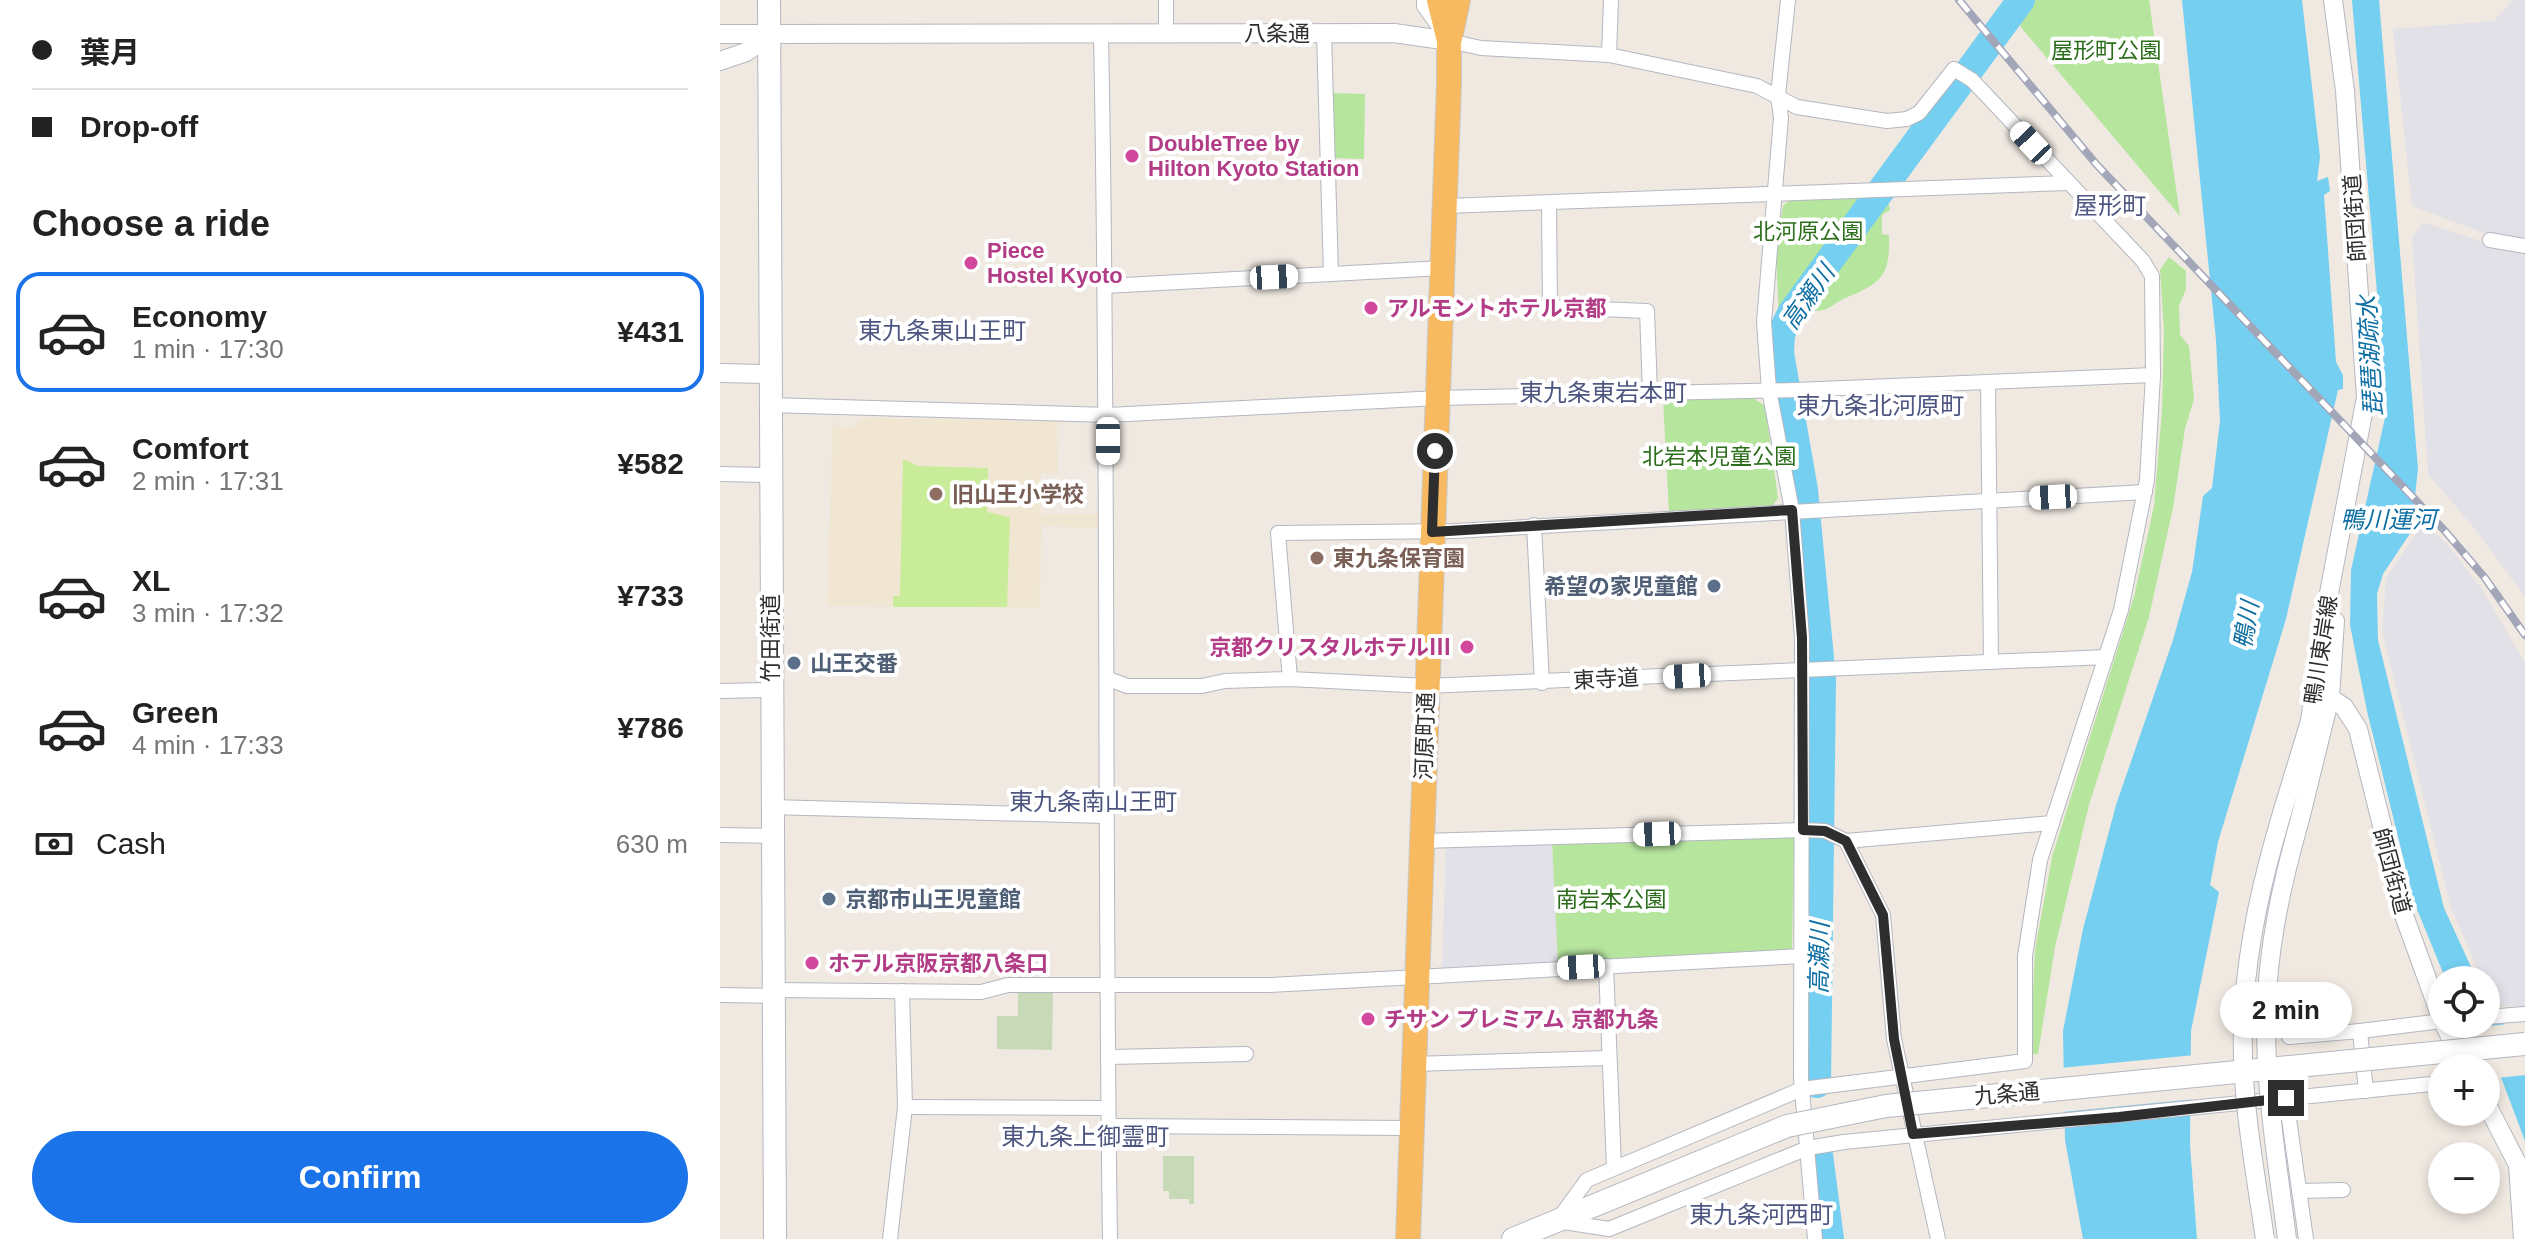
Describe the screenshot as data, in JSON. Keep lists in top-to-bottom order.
{
  "streets": {
    "highway": ["河原町通"],
    "main road": ["竹田街道", "九条通"],
    "street": [
      "八条通",
      "師団街道",
      "鴨川東岸線",
      "東寺道"
    ]
  },
  "crossings": [
    ["八条通", "竹田街道"],
    ["八条通", "河原町通"],
    ["師団街道", "鴨川東岸線"],
    ["鴨川東岸線", "九条通"],
    ["東寺道", "河原町通"]
  ],
  "districts": [
    "屋形町",
    "東九条東山王町",
    "東九条東岩本町",
    "東九条北河原町",
    "東九条南山王町",
    "東九条上御霊町",
    "東九条河西町"
  ],
  "water": [
    "高瀬川",
    "琵琶湖疏水",
    "鴨川運河",
    "鴨川"
  ],
  "parks": [
    "屋形町公園",
    "北河原公園",
    "北岩本児童公園",
    "南岩本公園"
  ],
  "places": [
    "DoubleTree by Hilton Kyoto Station",
    "Piece Hostel Kyoto",
    "アルモントホテル京都",
    "旧山王小学校",
    "東九条保育園",
    "希望の家児童館",
    "京都クリスタルホテルⅢ",
    "山王交番",
    "京都市山王児童館",
    "ホテル京阪京都八条口",
    "チサン プレミアム 京都九条"
  ],
  "page": {
    "banner": ["葉月", "Drop-off"],
    "heading": "Choose a ride",
    "list": [
      {
        "name": "Economy",
        "note": "1 min · 17:30",
        "value": "¥431"
      },
      {
        "name": "Comfort",
        "note": "2 min · 17:31",
        "value": "¥582"
      },
      {
        "name": "XL",
        "note": "3 min · 17:32",
        "value": "¥733"
      },
      {
        "name": "Green",
        "note": "4 min · 17:33",
        "value": "¥786"
      }
    ],
    "pay": ["Cash", "630 m"],
    "map_buttons": ["+", "−"],
    "bubble": "2 min",
    "buttons": "Confirm"
  }
}
